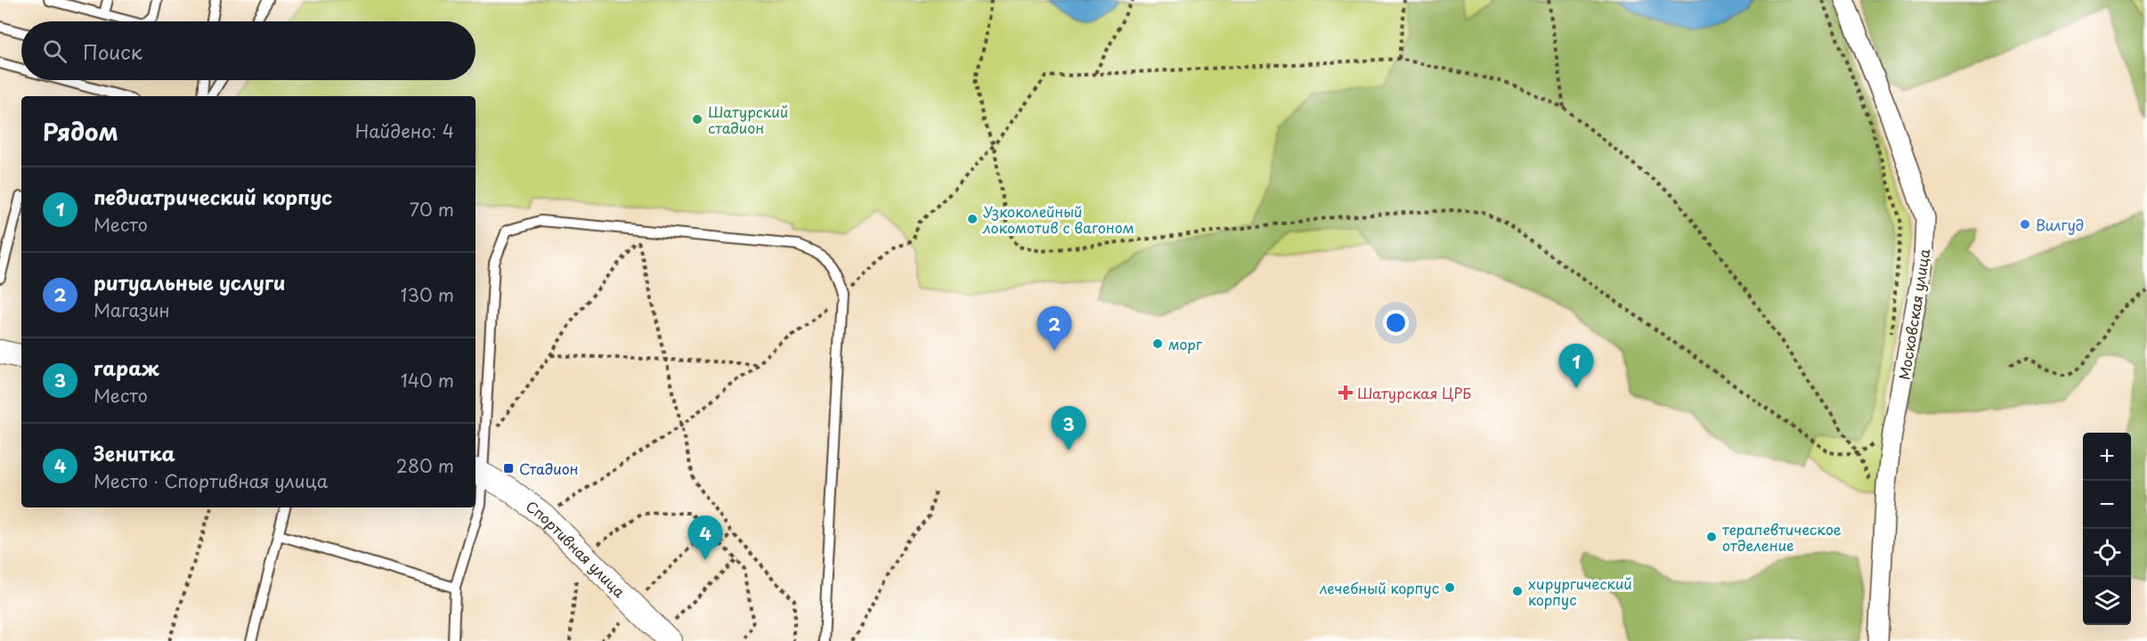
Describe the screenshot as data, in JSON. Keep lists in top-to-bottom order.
{
  "streets": {
    "street": ["Московская улица", "Спортивная улица"]
  },
  "places": {
    "other": [
      "Шатурский стадион",
      "Узкоколейный локомотив с вагоном",
      "Вилгуд",
      "морг",
      "терапевтическое отделение",
      "лечебный корпус",
      "хирургический корпус"
    ],
    "health": ["Шатурская ЦРБ"],
    "transit": ["Стадион"]
  },
  "page": {
    "search": "Поиск",
    "heading": ["Рядом", "Найдено: 4"],
    "list": [
      {
        "mark": "1",
        "name": "педиатрический корпус",
        "note": "Место",
        "value": "70 m"
      },
      {
        "mark": "2",
        "name": "ритуальные услуги",
        "note": "Магазин",
        "value": "130 m"
      },
      {
        "mark": "3",
        "name": "гараж",
        "note": "Место",
        "value": "140 m"
      },
      {
        "mark": "4",
        "name": "Зенитка",
        "note": "Место · Спортивная улица",
        "value": "280 m"
      }
    ],
    "pins": [
      "2",
      "1",
      "3",
      "4"
    ],
    "map_buttons": ["+", "−"]
  }
}
